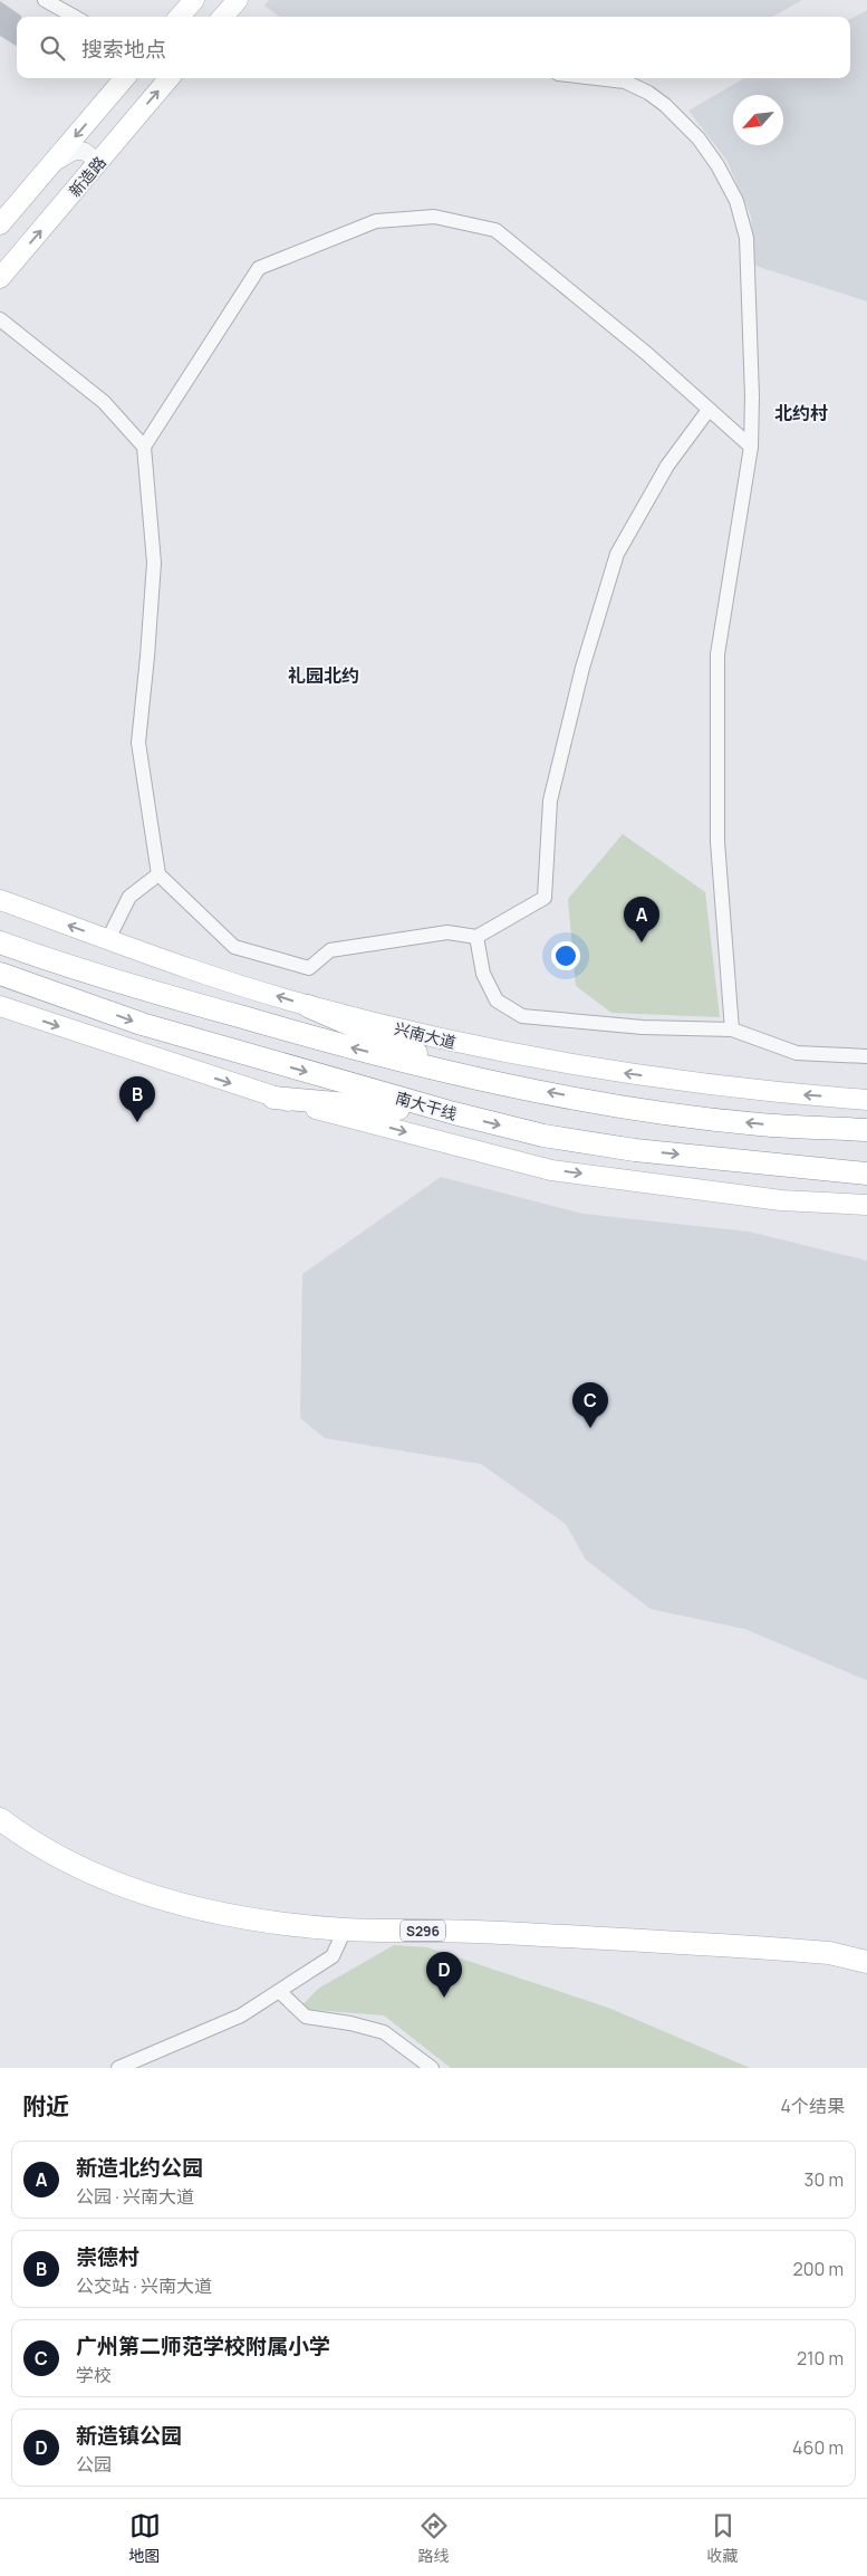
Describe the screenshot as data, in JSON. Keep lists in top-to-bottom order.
{
  "streets": {
    "main road": [
      "新造路",
      "兴南大道",
      "南大干线",
      "S296"
    ]
  },
  "districts": ["北约村", "礼园北约"],
  "north": "bottom left",
  "page": {
    "search": "搜索地点",
    "pins": [
      "A",
      "B",
      "C",
      "D"
    ],
    "heading": ["附近", "4个结果"],
    "list": [
      {
        "mark": "A",
        "name": "新造北约公园",
        "note": "公园 · 兴南大道",
        "value": "30 m"
      },
      {
        "mark": "B",
        "name": "崇德村",
        "note": "公交站 · 兴南大道",
        "value": "200 m"
      },
      {
        "mark": "C",
        "name": "广州第二师范学校附属小学",
        "note": "学校",
        "value": "210 m"
      },
      {
        "mark": "D",
        "name": "新造镇公园",
        "note": "公园",
        "value": "460 m"
      }
    ],
    "nav": ["地图", "路线", "收藏"]
  }
}
